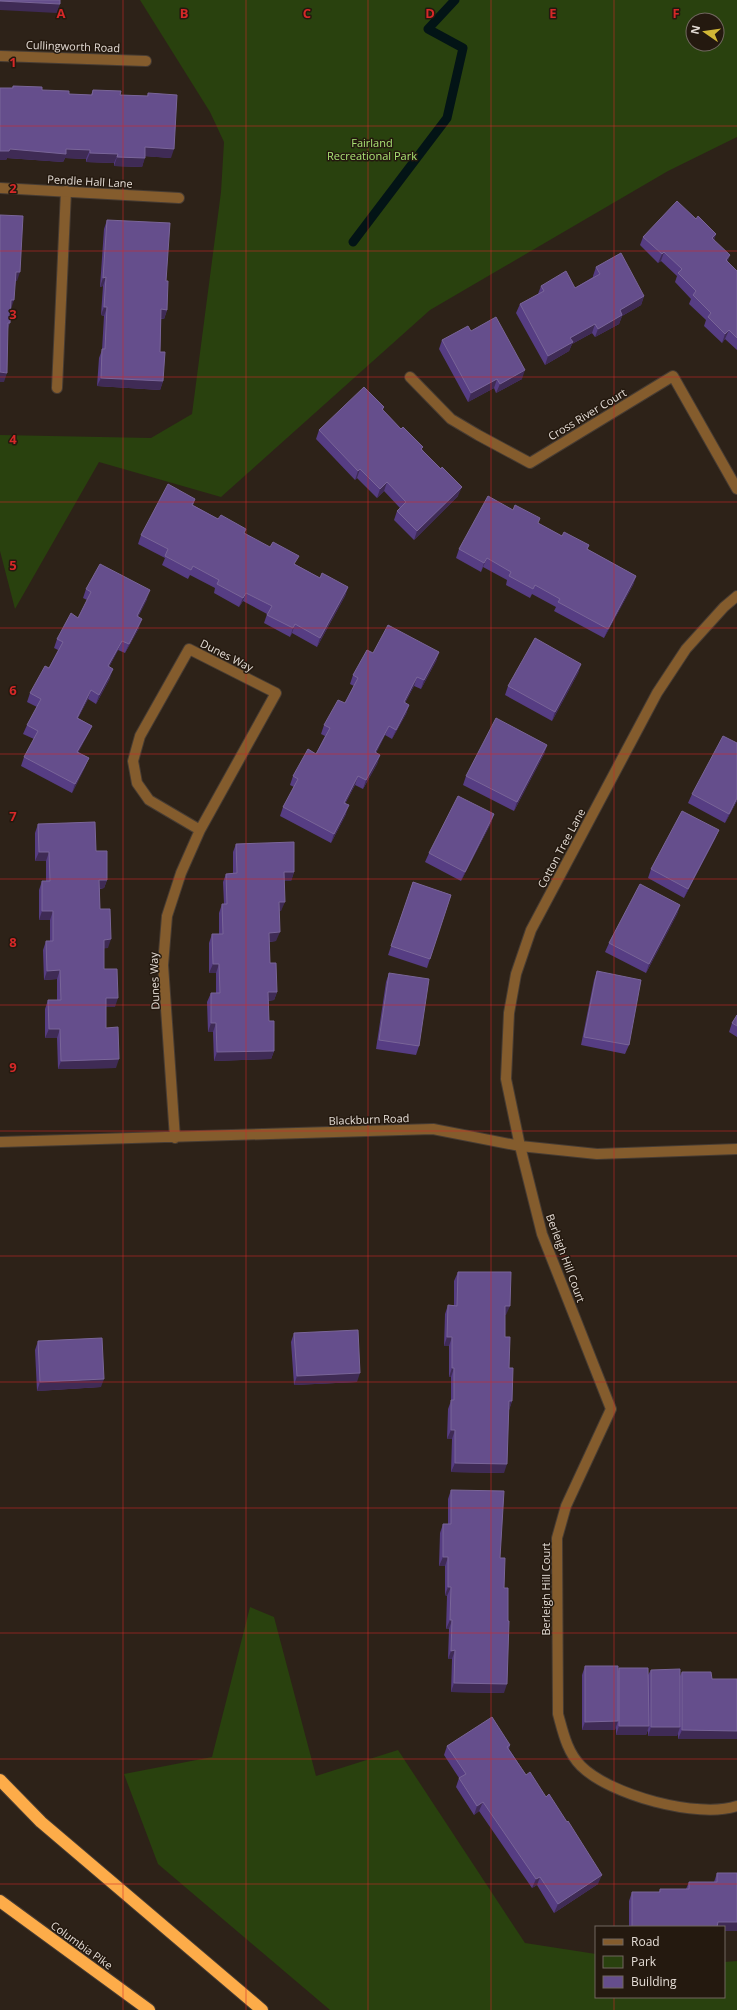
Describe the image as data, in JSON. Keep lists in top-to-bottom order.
{
  "streets": {
    "highway": ["Columbia Pike"],
    "street": [
      "Cullingworth Road",
      "Pendle Hall Lane",
      "Cross River Court",
      "Dunes Way",
      "Cotton Tree Lane",
      "Blackburn Road",
      "Berleigh Hill Court"
    ]
  },
  "crossings": [
    ["Dunes Way", "Blackburn Road"],
    ["Cotton Tree Lane", "Blackburn Road"],
    ["Cotton Tree Lane", "Berleigh Hill Court"],
    ["Blackburn Road", "Berleigh Hill Court"]
  ],
  "parks": ["Fairland Recreational Park"],
  "legend": ["Road", "Park", "Building"],
  "north": "left",
  "grid": {
    "columns": [
      "A",
      "B",
      "C",
      "D",
      "E",
      "F"
    ],
    "rows": [
      "1",
      "2",
      "3",
      "4",
      "5",
      "6",
      "7",
      "8",
      "9"
    ]
  }
}
